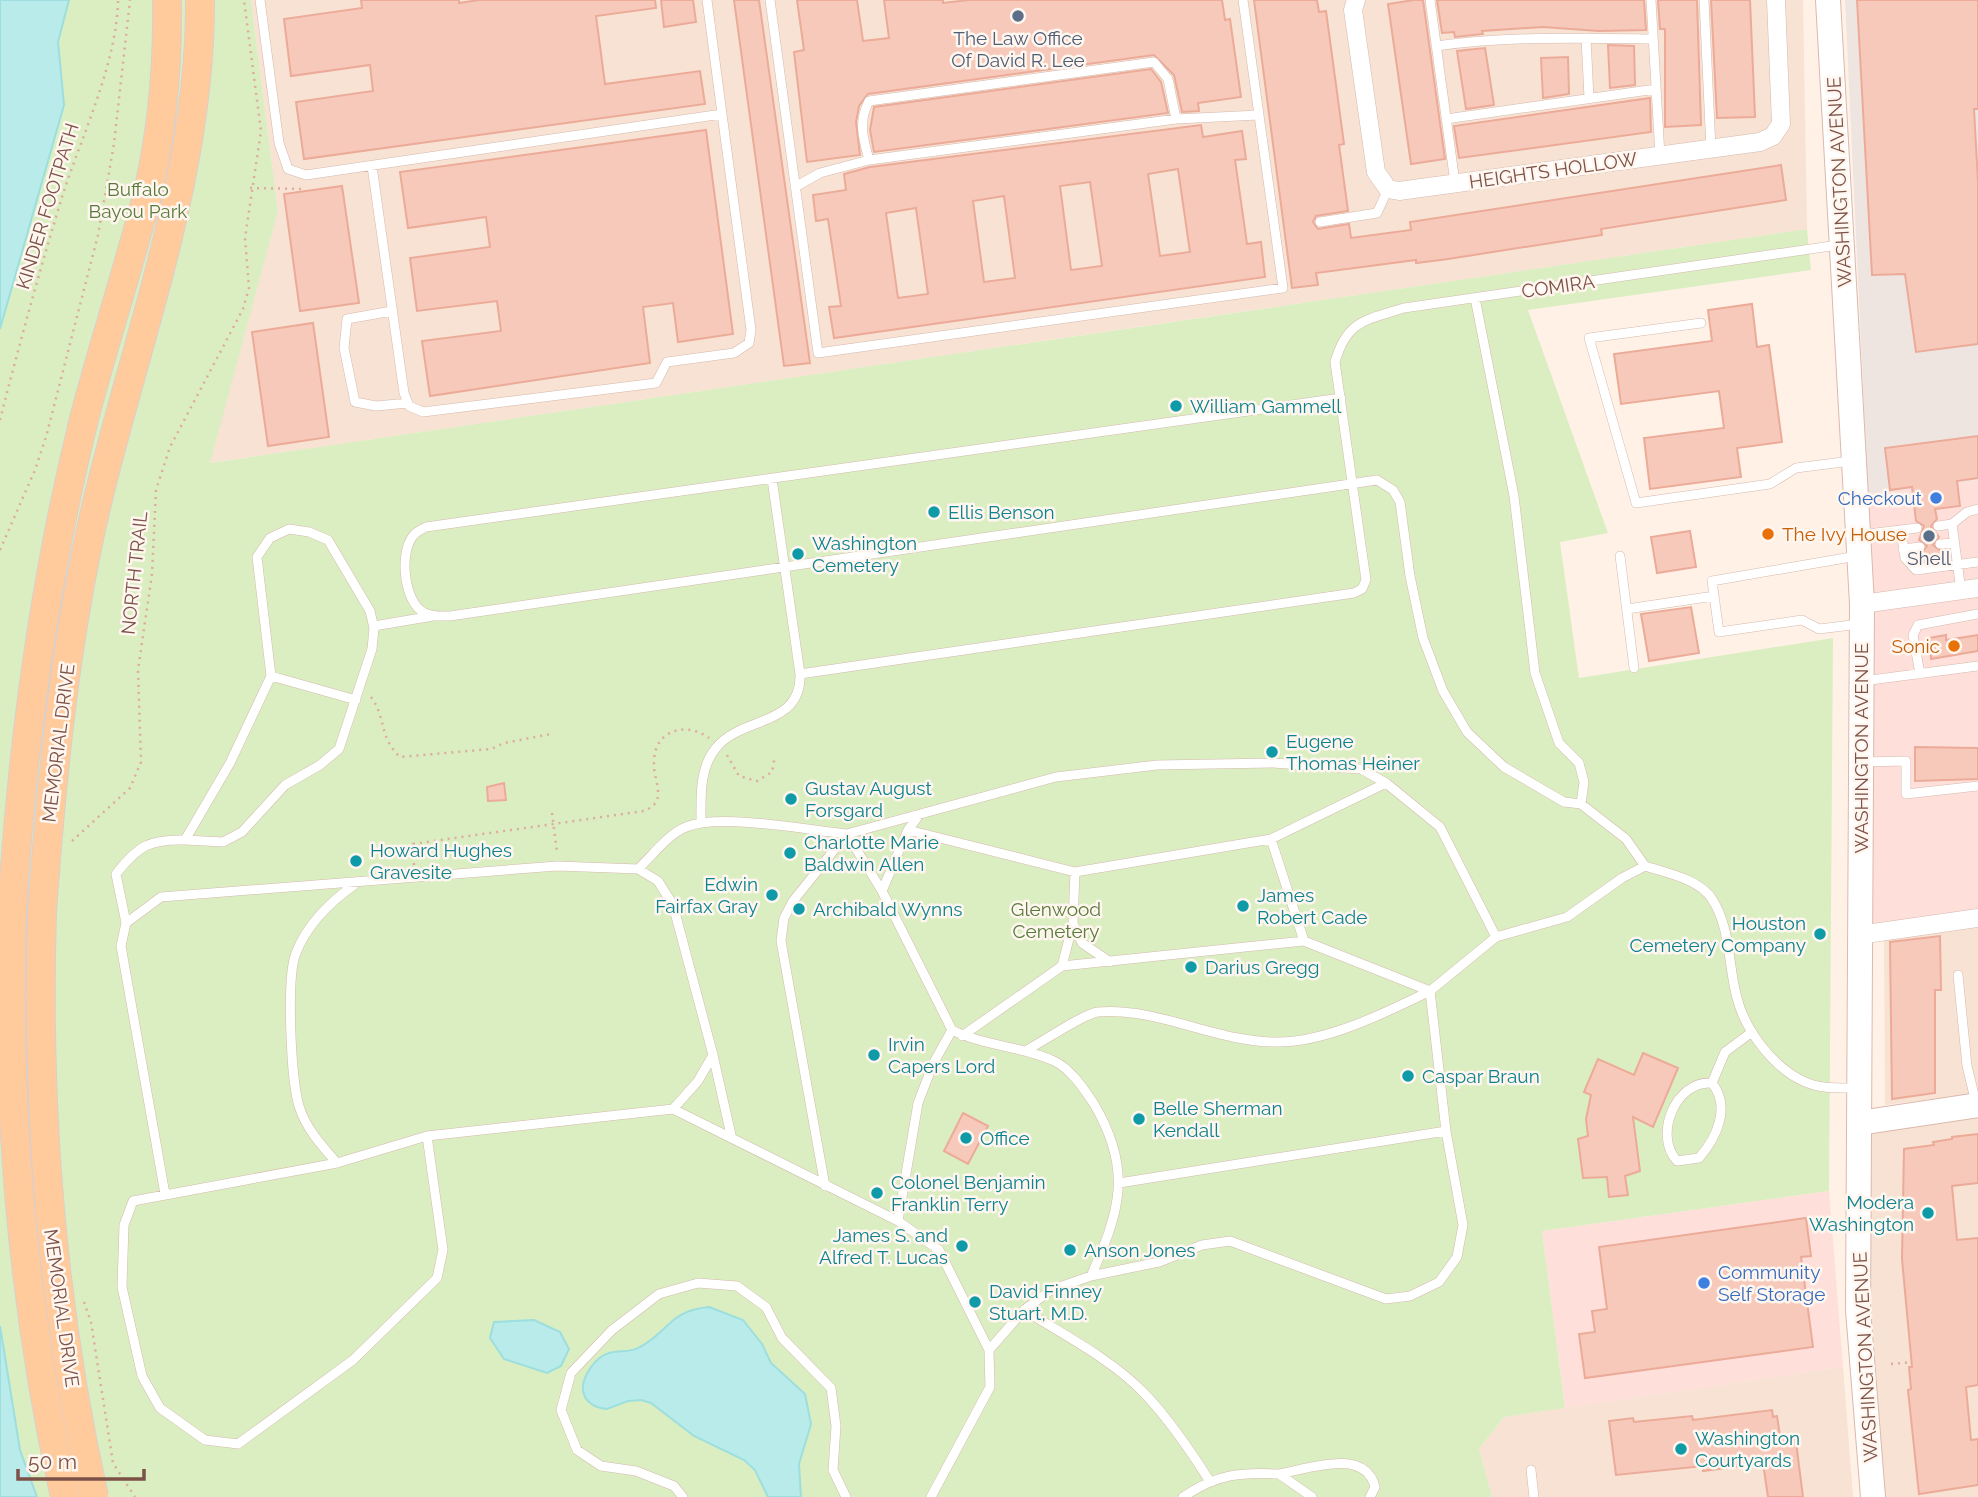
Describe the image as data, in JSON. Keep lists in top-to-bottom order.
{
  "streets": {
    "main road": ["WASHINGTON AVENUE", "MEMORIAL DRIVE"],
    "street": ["HEIGHTS HOLLOW"],
    "lane": ["COMIRA"],
    "path": ["KINDER FOOTPATH", "NORTH TRAIL"]
  },
  "crossings": [
    ["WASHINGTON AVENUE", "COMIRA"]
  ],
  "parks": ["Buffalo Bayou Park", "Glenwood Cemetery"],
  "places": [
    "The Law Office Of David R. Lee",
    "William Gammell",
    "Checkout",
    "Ellis Benson",
    "The Ivy House",
    "Shell",
    "Washington Cemetery",
    "Sonic",
    "Eugene Thomas Heiner",
    "Gustav August Forsgard",
    "Charlotte Marie Baldwin Allen",
    "Howard Hughes Gravesite",
    "Edwin Fairfax Gray",
    "James Robert Cade",
    "Archibald Wynns",
    "Houston Cemetery Company",
    "Darius Gregg",
    "Irvin Capers Lord",
    "Caspar Braun",
    "Belle Sherman Kendall",
    "Office",
    "Colonel Benjamin Franklin Terry",
    "Modera Washington",
    "James S. and Alfred T. Lucas",
    "Anson Jones",
    "Community Self Storage",
    "David Finney Stuart, M.D.",
    "Washington Courtyards"
  ],
  "scale_bar": "50 m"
}
